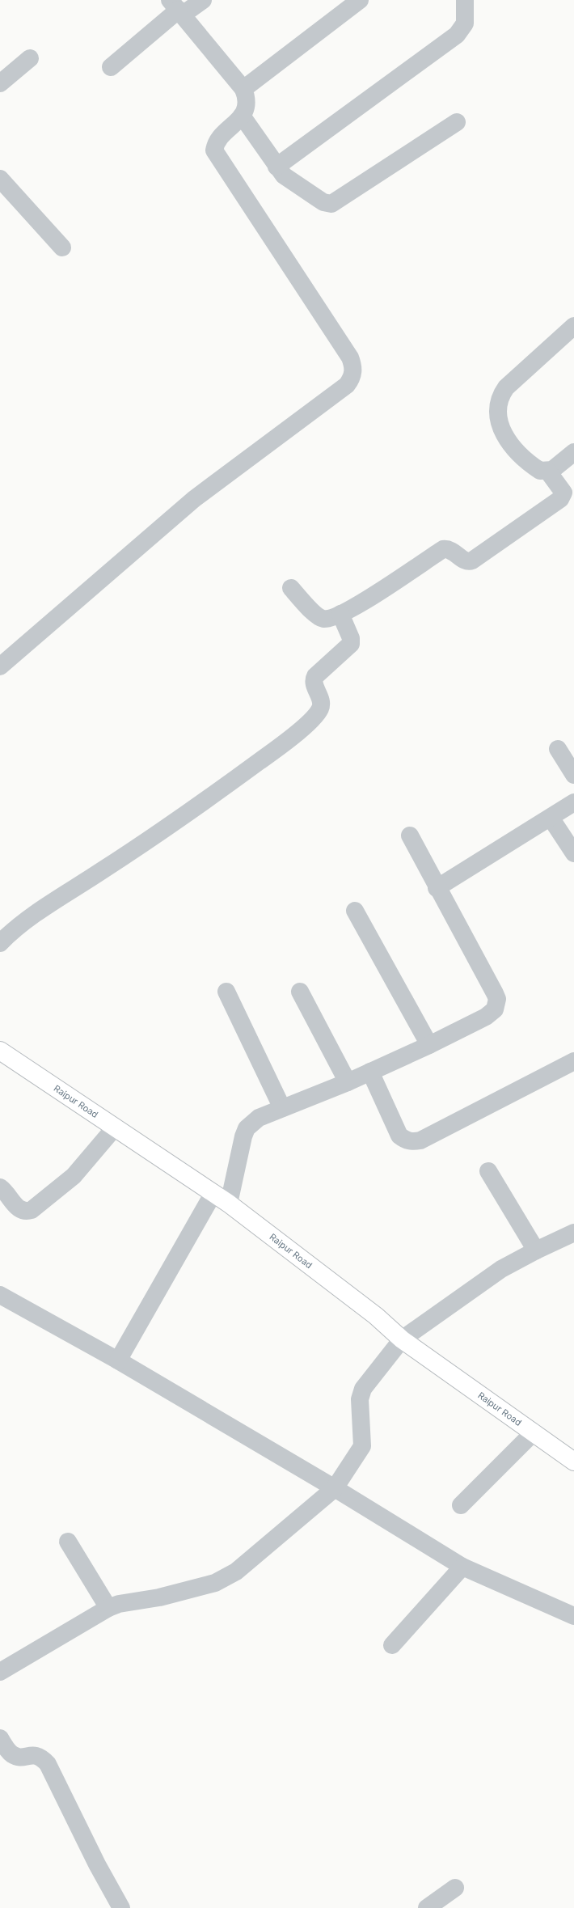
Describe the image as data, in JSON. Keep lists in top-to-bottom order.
{
  "streets": {
    "main road": ["Raipur Road"]
  }
}
